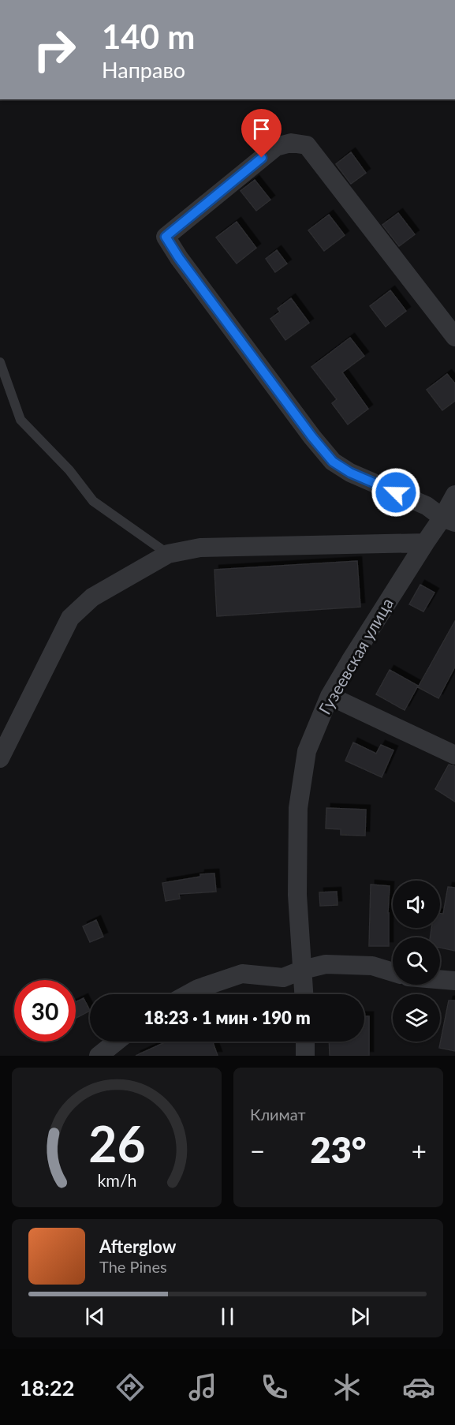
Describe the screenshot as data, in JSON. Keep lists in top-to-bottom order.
{
  "streets": {
    "street": ["Гузеевская улица"]
  },
  "page": {
    "turn": ["140 m", "Направо"],
    "limit": "30",
    "trip": "18:23 · 1 мин · 190 m",
    "tile": "Климат",
    "heat": ["−", "23°", "+"],
    "song": ["Afterglow", "The Pines"],
    "tabs": "18:22",
    "gauge": ["26", "km/h"]
  }
}
